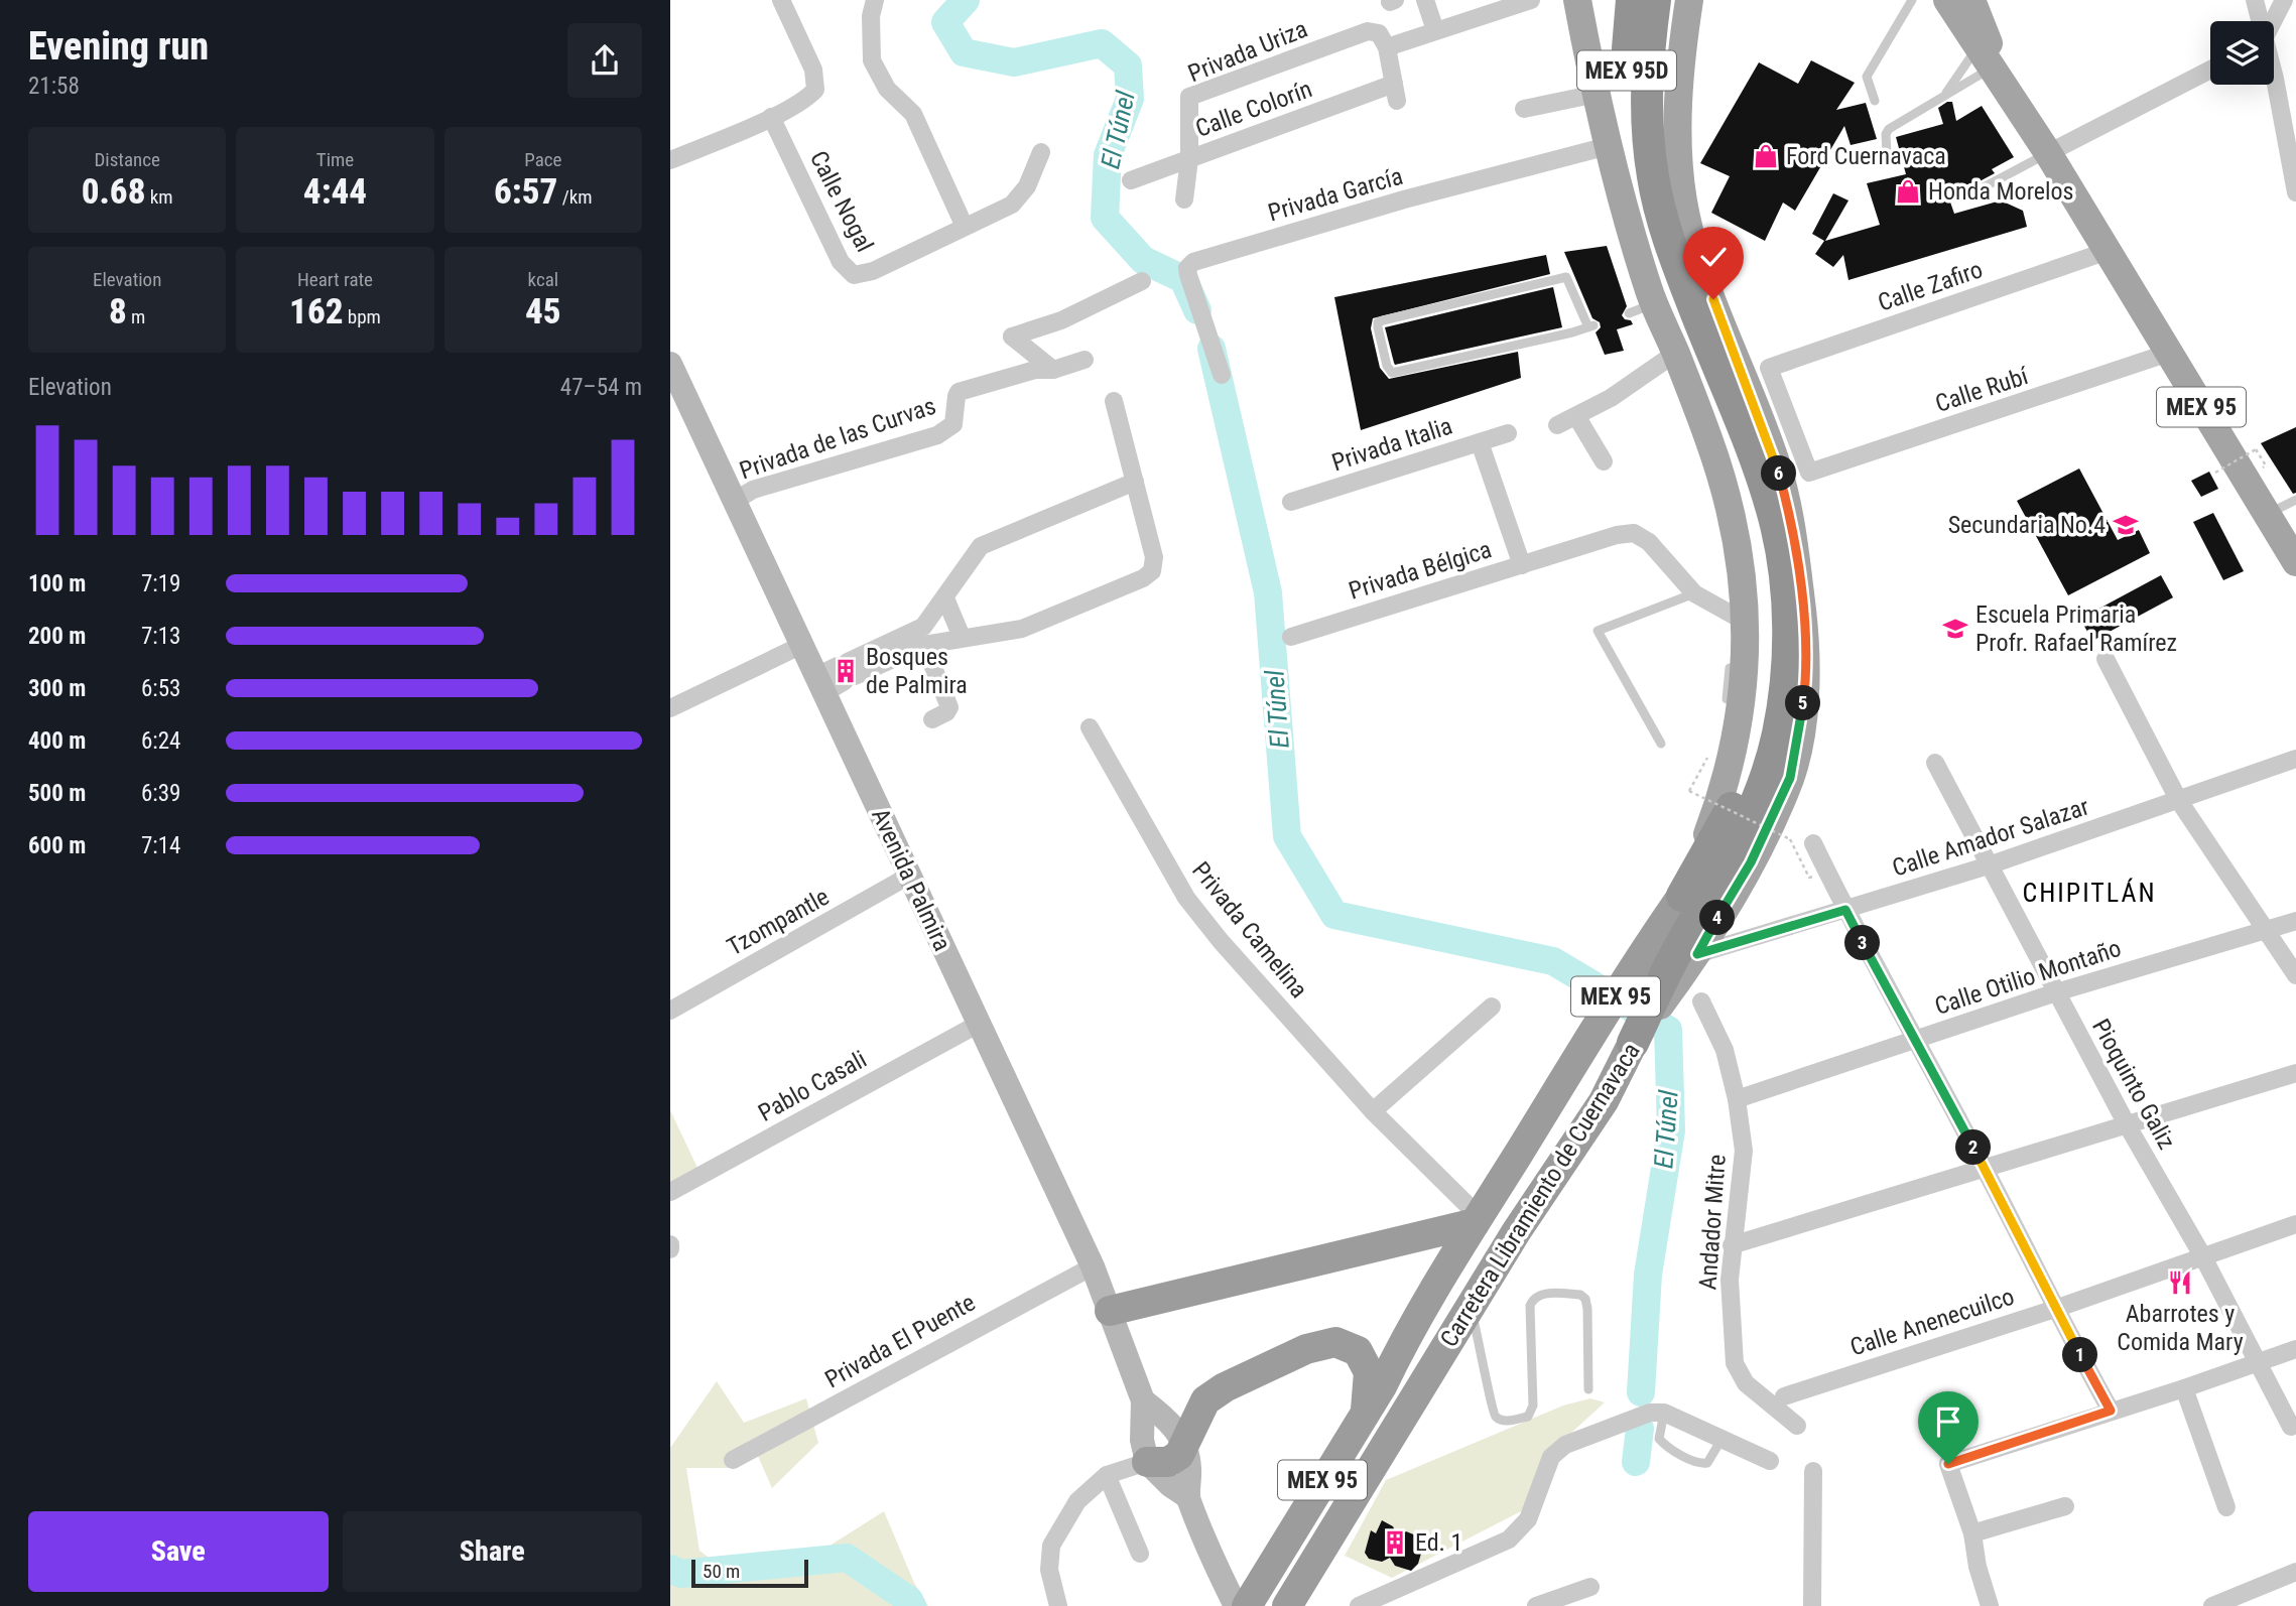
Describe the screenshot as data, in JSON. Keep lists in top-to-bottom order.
{
  "streets": {
    "highway": ["MEX 95D", "MEX 95", "Carretera Libramiento de Cuernavaca"],
    "main road": ["Avenida Palmira"],
    "street": [
      "Privada Uriza",
      "Calle Colorín",
      "Privada García",
      "Calle Nogal",
      "Calle Zafiro",
      "Calle Rubí",
      "Privada de las Curvas",
      "Privada Italia",
      "Privada Bélgica",
      "Calle Amador Salazar",
      "Tzompantle",
      "Privada Camelina",
      "Calle Otilio Montaño",
      "Pioquinto Galiz",
      "Pablo Casali",
      "Andador Mitre",
      "Calle Anenecuilco",
      "Privada El Puente"
    ]
  },
  "crossings": [
    ["Privada Uriza", "Calle Colorín"],
    ["MEX 95D", "Calle Amador Salazar"],
    ["MEX 95D", "Carretera Libramiento de Cuernavaca"],
    ["Privada García", "Carretera Libramiento de Cuernavaca"],
    ["Calle Zafiro", "Calle Rubí"],
    ["Calle Zafiro", "MEX 95"],
    ["Calle Rubí", "MEX 95"],
    ["Privada de las Curvas", "Avenida Palmira"],
    ["Privada Italia", "Privada Bélgica"],
    ["Calle Amador Salazar", "Pioquinto Galiz"],
    ["Calle Amador Salazar", "Carretera Libramiento de Cuernavaca"],
    ["Avenida Palmira", "Tzompantle"],
    ["Avenida Palmira", "Pablo Casali"],
    ["Avenida Palmira", "Privada El Puente"],
    ["Privada Camelina", "Carretera Libramiento de Cuernavaca"],
    ["Calle Otilio Montaño", "Pioquinto Galiz"],
    ["Calle Otilio Montaño", "Andador Mitre"],
    ["Pioquinto Galiz", "Calle Anenecuilco"]
  ],
  "districts": ["CHIPITLÁN"],
  "water": ["El Túnel"],
  "places": {
    "shop": ["Ford Cuernavaca", "Honda Morelos"],
    "school or university": ["Secundaria No.4", "Escuela Primaria Profr. Rafael Ramírez"],
    "building": ["Bosques de Palmira", "Ed. 1"],
    "restaurant": ["Abarrotes y Comida Mary"]
  },
  "scale_bar": "50 m",
  "page": {
    "heading": ["Evening run", "21:58"],
    "stats": [
      ["Distance", "0.68 km"],
      ["Time", "4:44"],
      ["Pace", "6:57 /km"],
      ["Elevation", "8 m"],
      ["Heart rate", "162 bpm"],
      ["kcal", "45"]
    ],
    "chart": ["Elevation", "47–54 m"],
    "pins": [
      "6",
      "5",
      "4",
      "3",
      "2",
      "1"
    ],
    "list": [
      {
        "name": "100 m",
        "note": "7:19"
      },
      {
        "name": "200 m",
        "note": "7:13"
      },
      {
        "name": "300 m",
        "note": "6:53"
      },
      {
        "name": "400 m",
        "note": "6:24"
      },
      {
        "name": "500 m",
        "note": "6:39"
      },
      {
        "name": "600 m",
        "note": "7:14"
      }
    ],
    "buttons": ["Save", "Share"],
    "scale": "50 m"
  }
}
